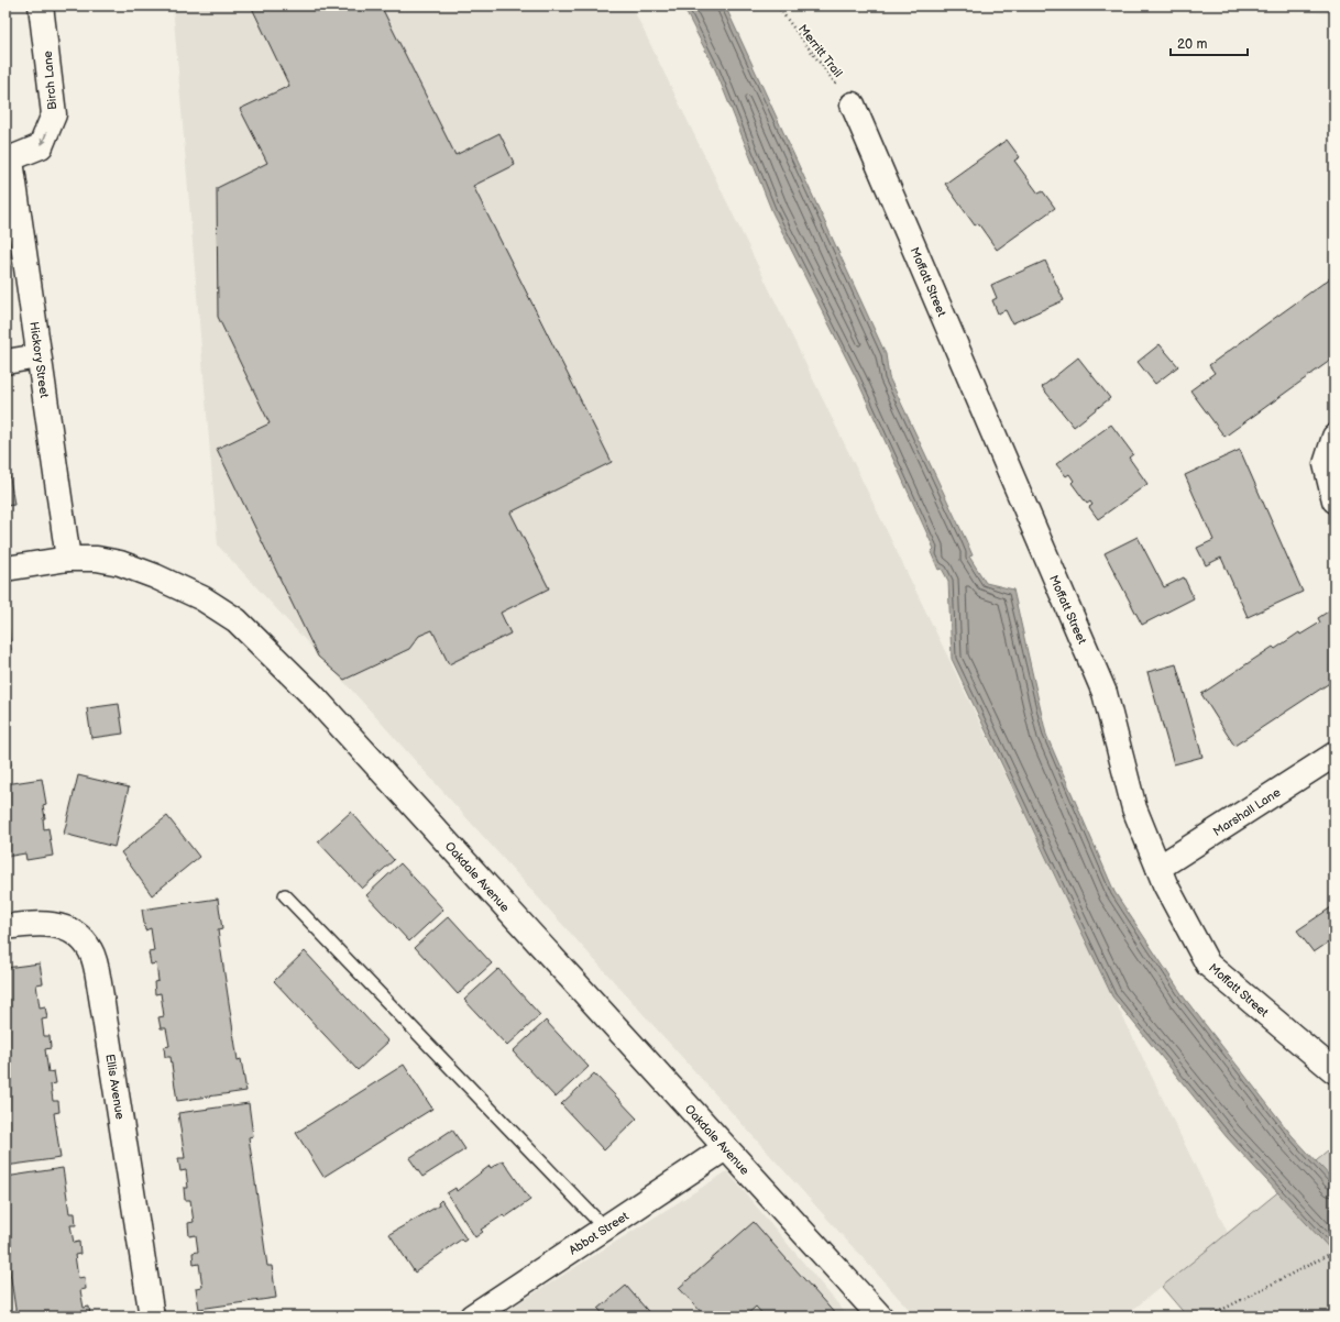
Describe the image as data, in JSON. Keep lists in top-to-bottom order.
{
  "streets": {
    "street": [
      "Birch Lane",
      "Moffatt Street",
      "Hickory Street",
      "Marshall Lane",
      "Oakdale Avenue",
      "Ellis Avenue",
      "Abbot Street"
    ],
    "path": ["Merritt Trail"]
  },
  "crossings": [
    ["Merritt Trail", "Moffatt Street"],
    ["Birch Lane", "Hickory Street"],
    ["Moffatt Street", "Marshall Lane"],
    ["Hickory Street", "Oakdale Avenue"],
    ["Oakdale Avenue", "Abbot Street"]
  ],
  "one_way": ["Birch Lane"],
  "scale_bar": "20 m"
}
